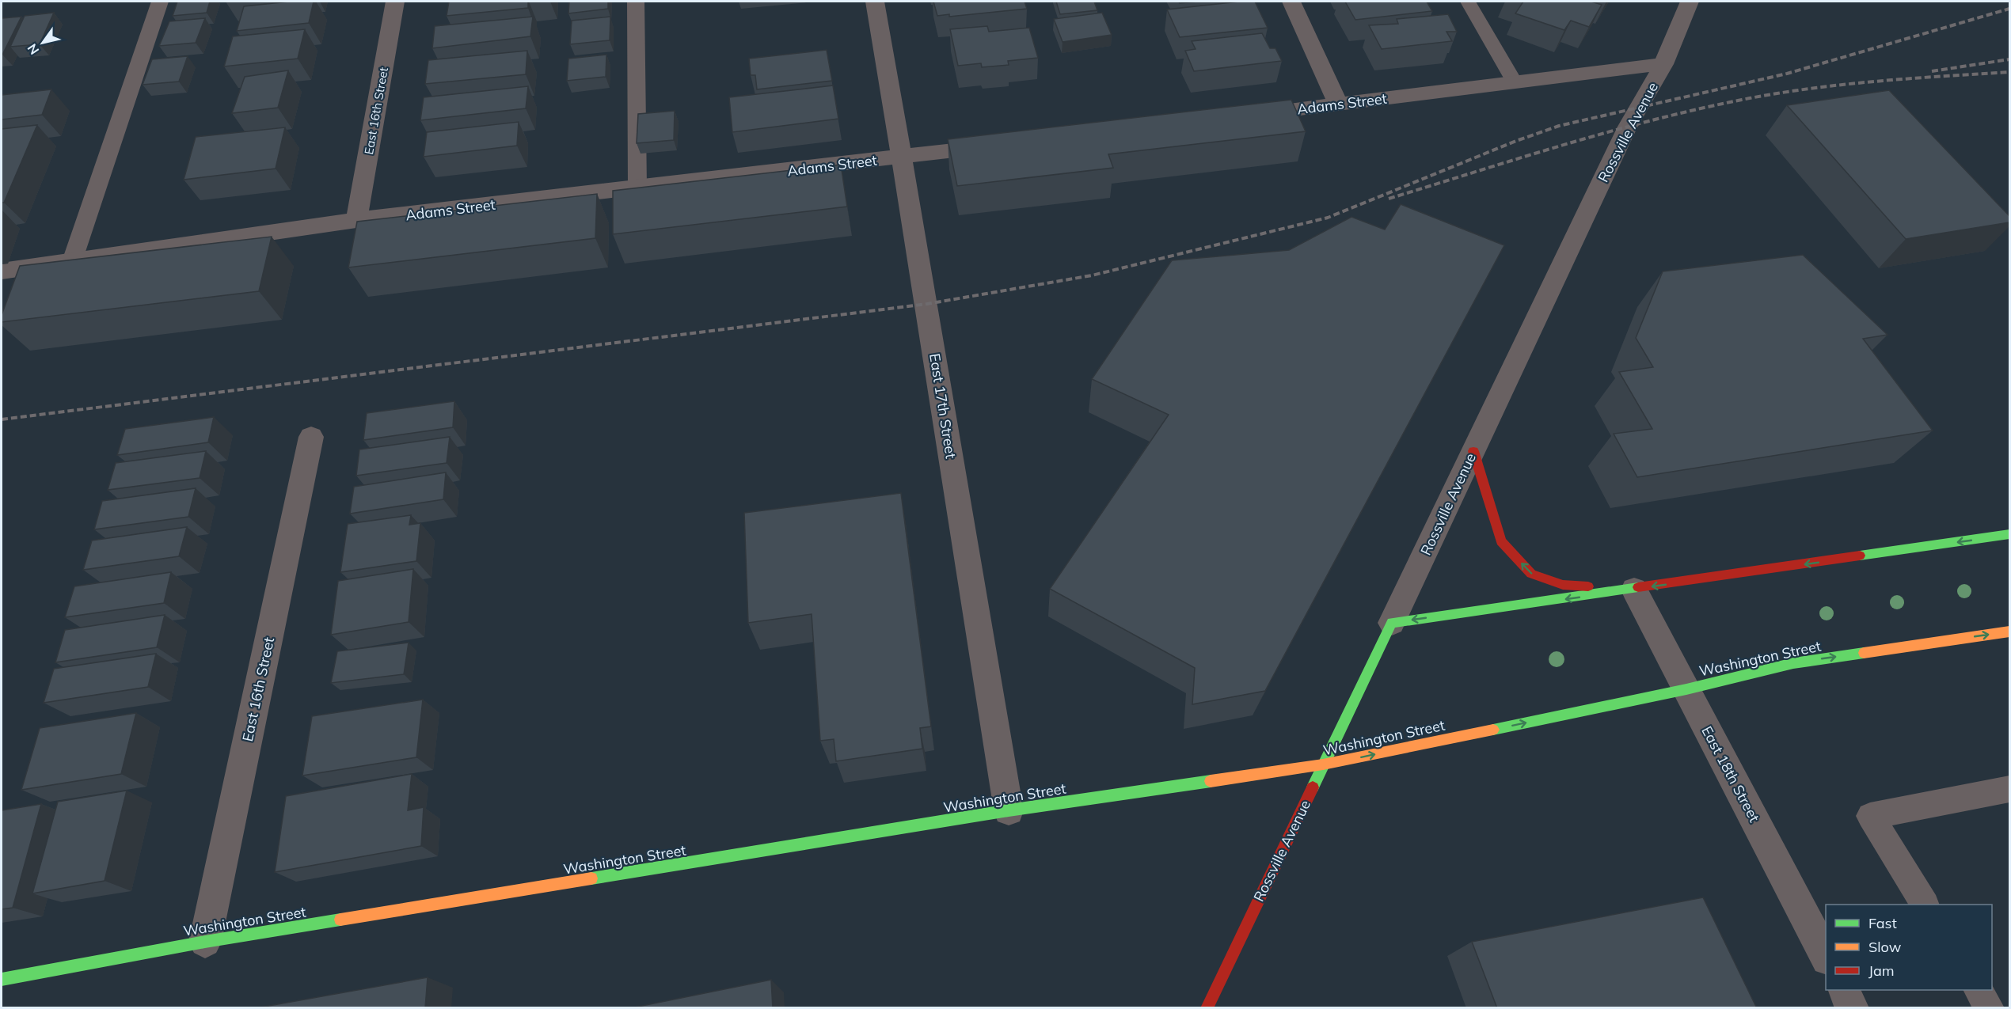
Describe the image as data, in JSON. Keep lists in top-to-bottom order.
{
  "streets": {
    "street": [
      "Adams Street",
      "East 16th Street",
      "Rossville Avenue",
      "East 17th Street",
      "Washington Street",
      "East 18th Street"
    ]
  },
  "crossings": [
    ["Adams Street", "East 16th Street"],
    ["Adams Street", "Rossville Avenue"],
    ["Adams Street", "East 17th Street"],
    ["East 16th Street", "Washington Street"],
    ["Rossville Avenue", "Washington Street"],
    ["East 17th Street", "Washington Street"],
    ["Washington Street", "East 18th Street"]
  ],
  "legend": ["Fast", "Slow", "Jam"],
  "north": "bottom left"
}
